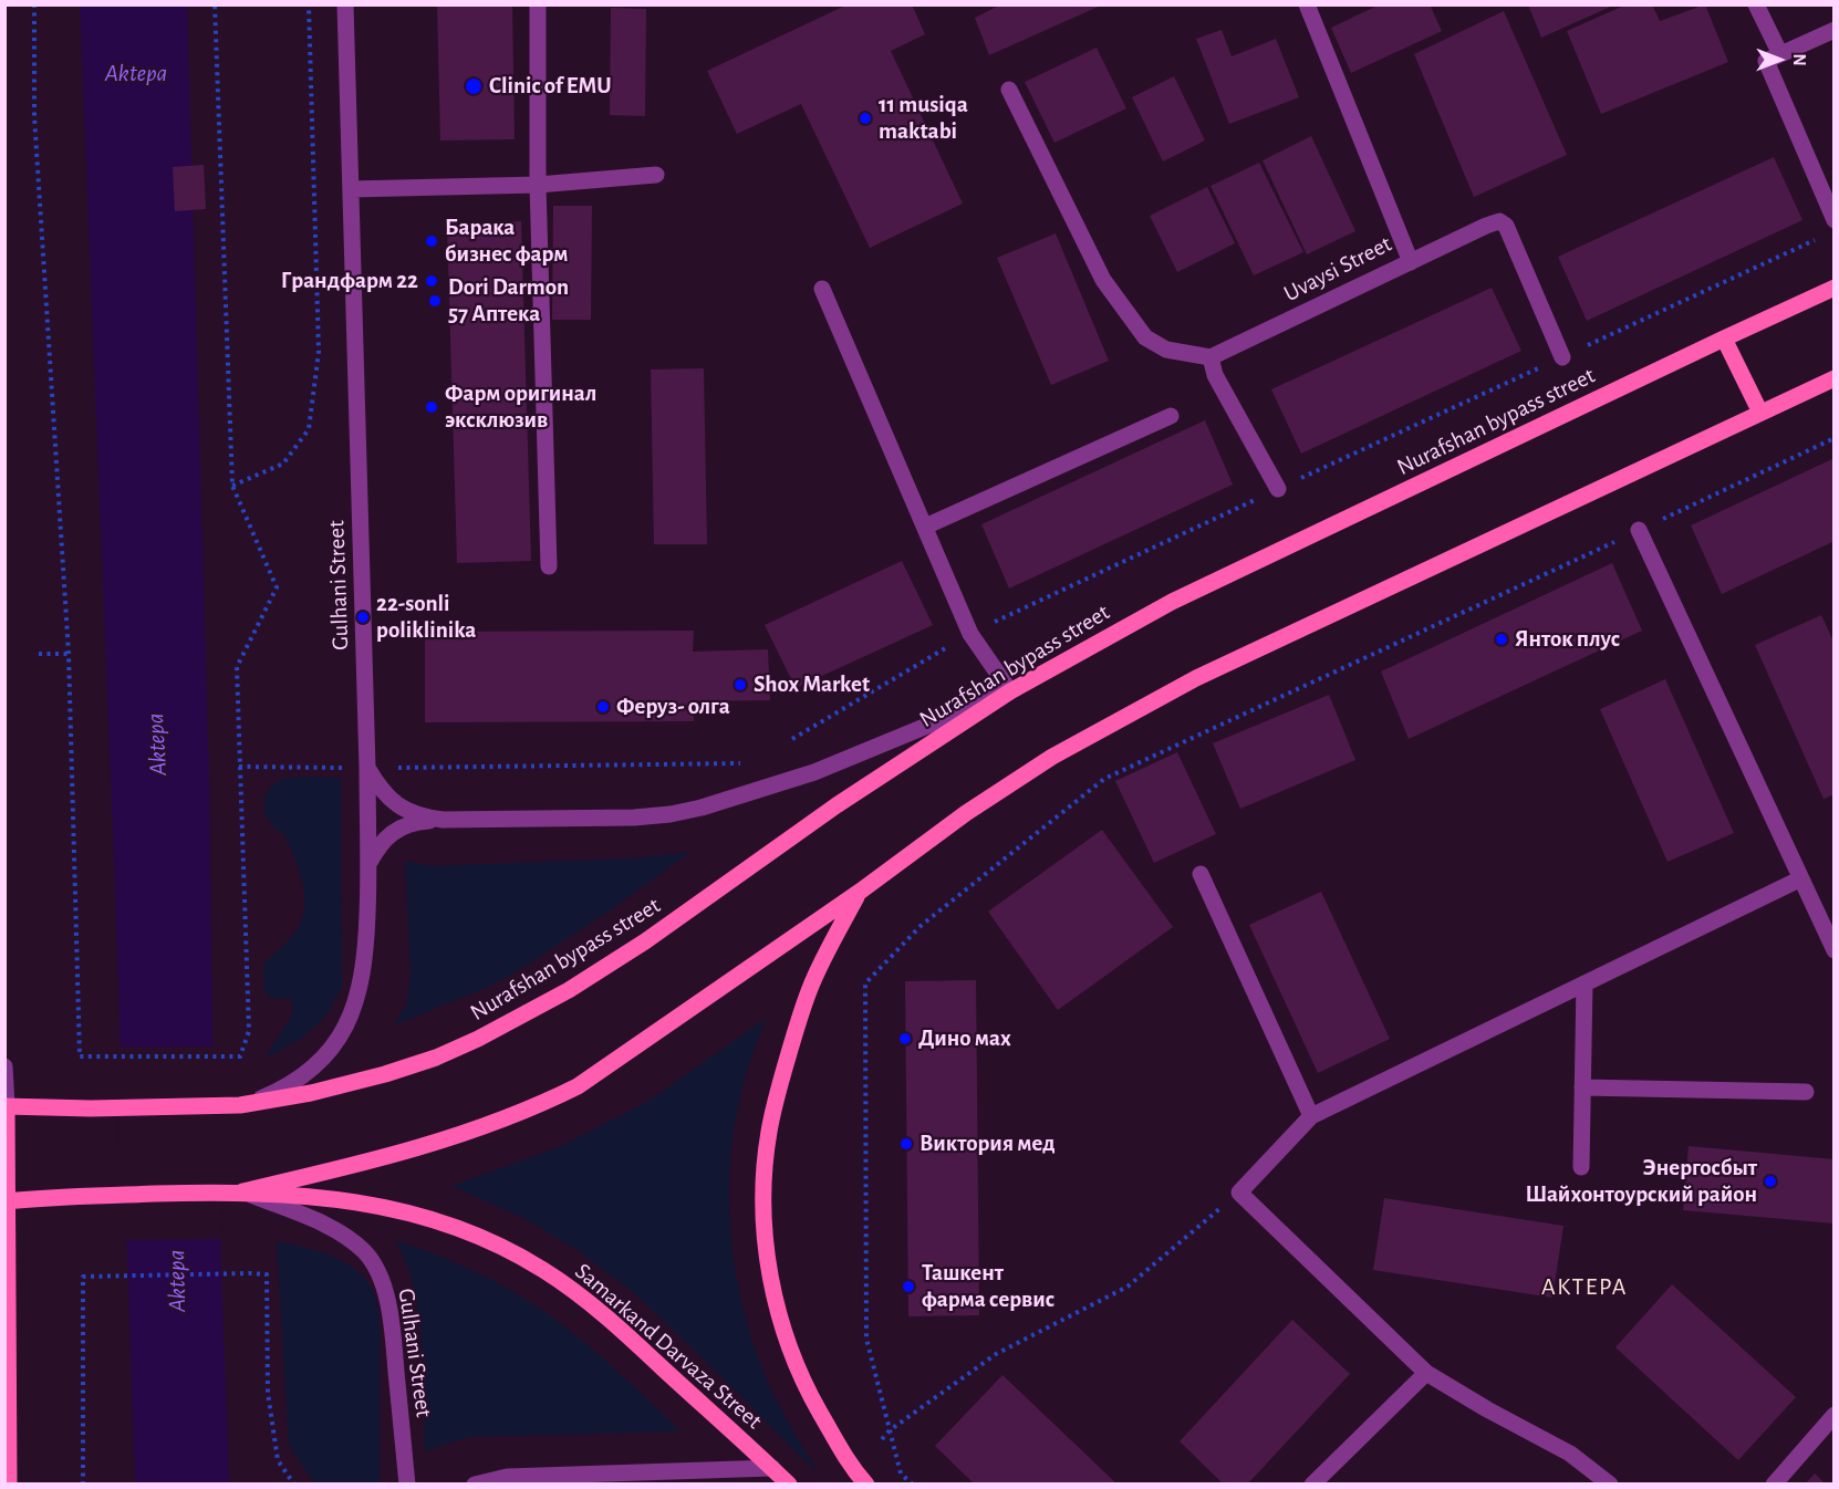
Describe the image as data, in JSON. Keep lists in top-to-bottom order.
{
  "streets": {
    "main road": ["Nurafshan bypass street", "Samarkand Darvaza Street"],
    "street": ["Uvaysi Street", "Gulhani Street"]
  },
  "crossings": [
    ["Nurafshan bypass street", "Gulhani Street"],
    ["Gulhani Street", "Samarkand Darvaza Street"]
  ],
  "districts": ["AKTEPA"],
  "water": ["Aktepa"],
  "places": [
    "Clinic of EMU",
    "11 musiqa maktabi",
    "Барака бизнес фарм",
    "Грандфарм 22",
    "Dori Darmon 57 Аптека",
    "Фарм оригинал эксклюзив",
    "22-sonli poliklinika",
    "Янток плус",
    "Shox Market",
    "Феруз- олга",
    "Дино мах",
    "Виктория мед",
    "Энергосбыт Шайхонтоурский район",
    "Ташкент фарма сервис"
  ],
  "north": "right"
}
